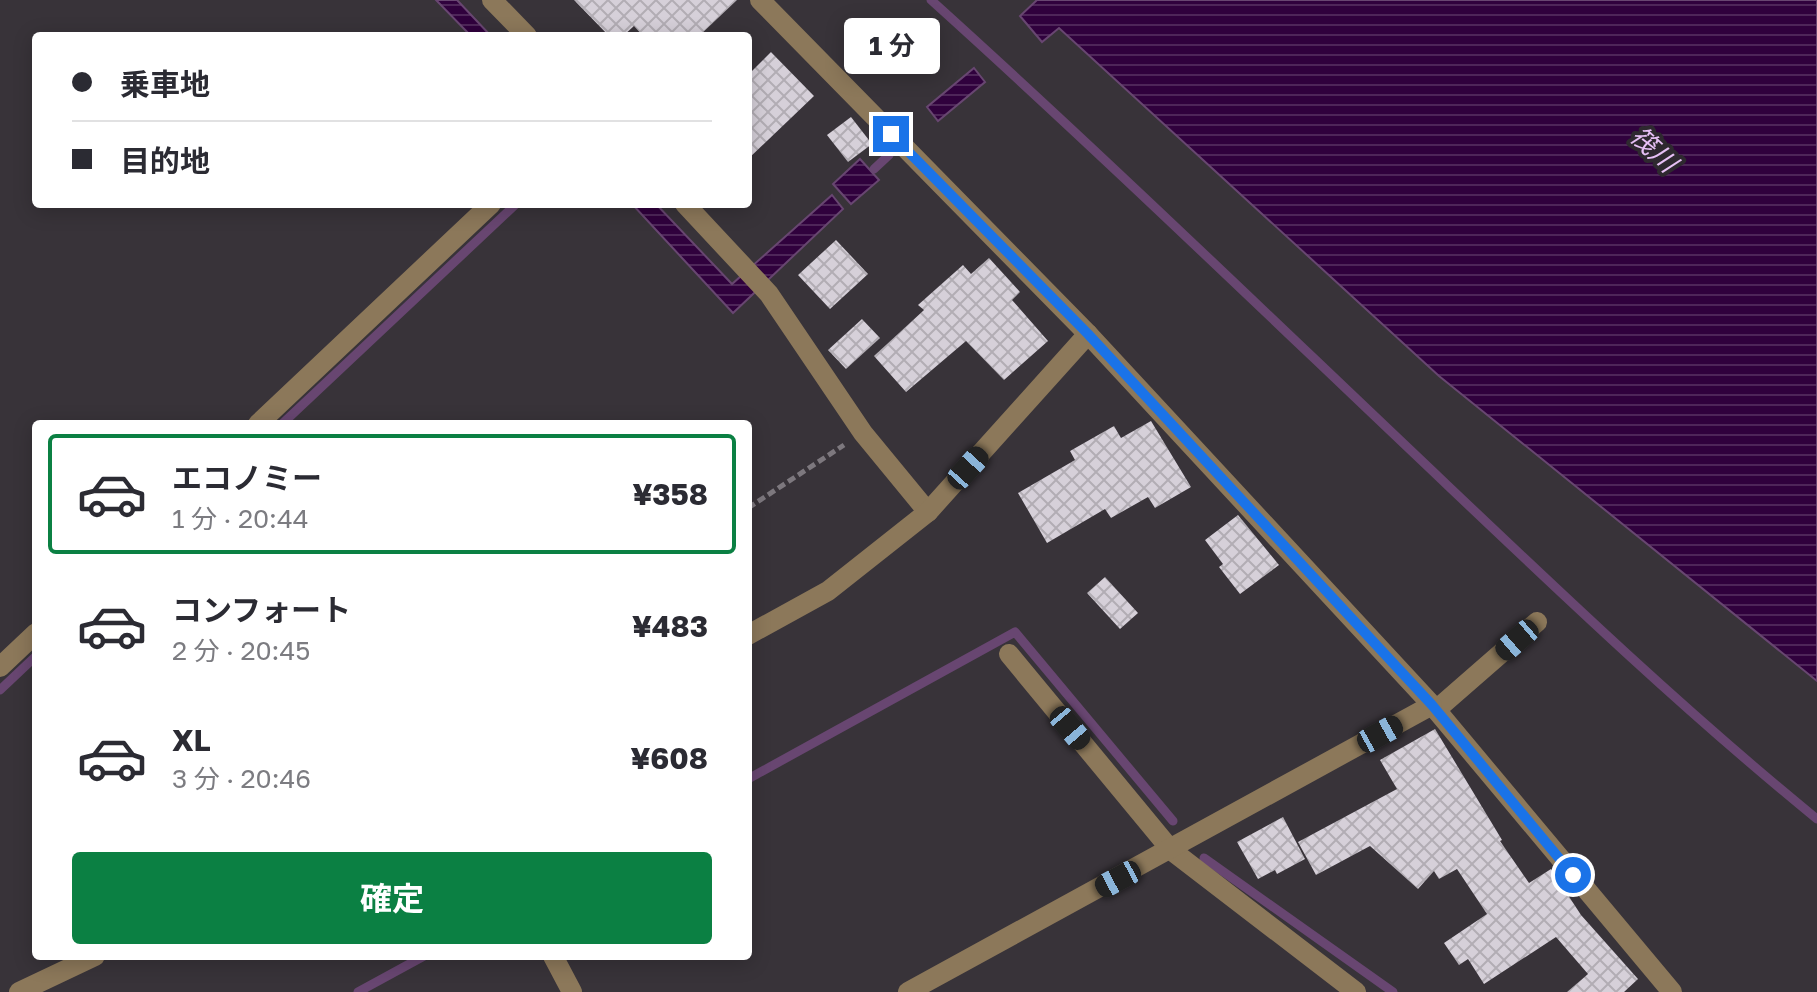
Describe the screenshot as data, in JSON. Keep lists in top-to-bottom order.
{
  "water": ["筏川"],
  "page": {
    "bubble": "1 分",
    "banner": ["乗車地", "目的地"],
    "list": [
      {
        "name": "エコノミー",
        "note": "1 分 · 20:44",
        "value": "¥358"
      },
      {
        "name": "コンフォート",
        "note": "2 分 · 20:45",
        "value": "¥483"
      },
      {
        "name": "XL",
        "note": "3 分 · 20:46",
        "value": "¥608"
      }
    ],
    "buttons": "確定"
  }
}
